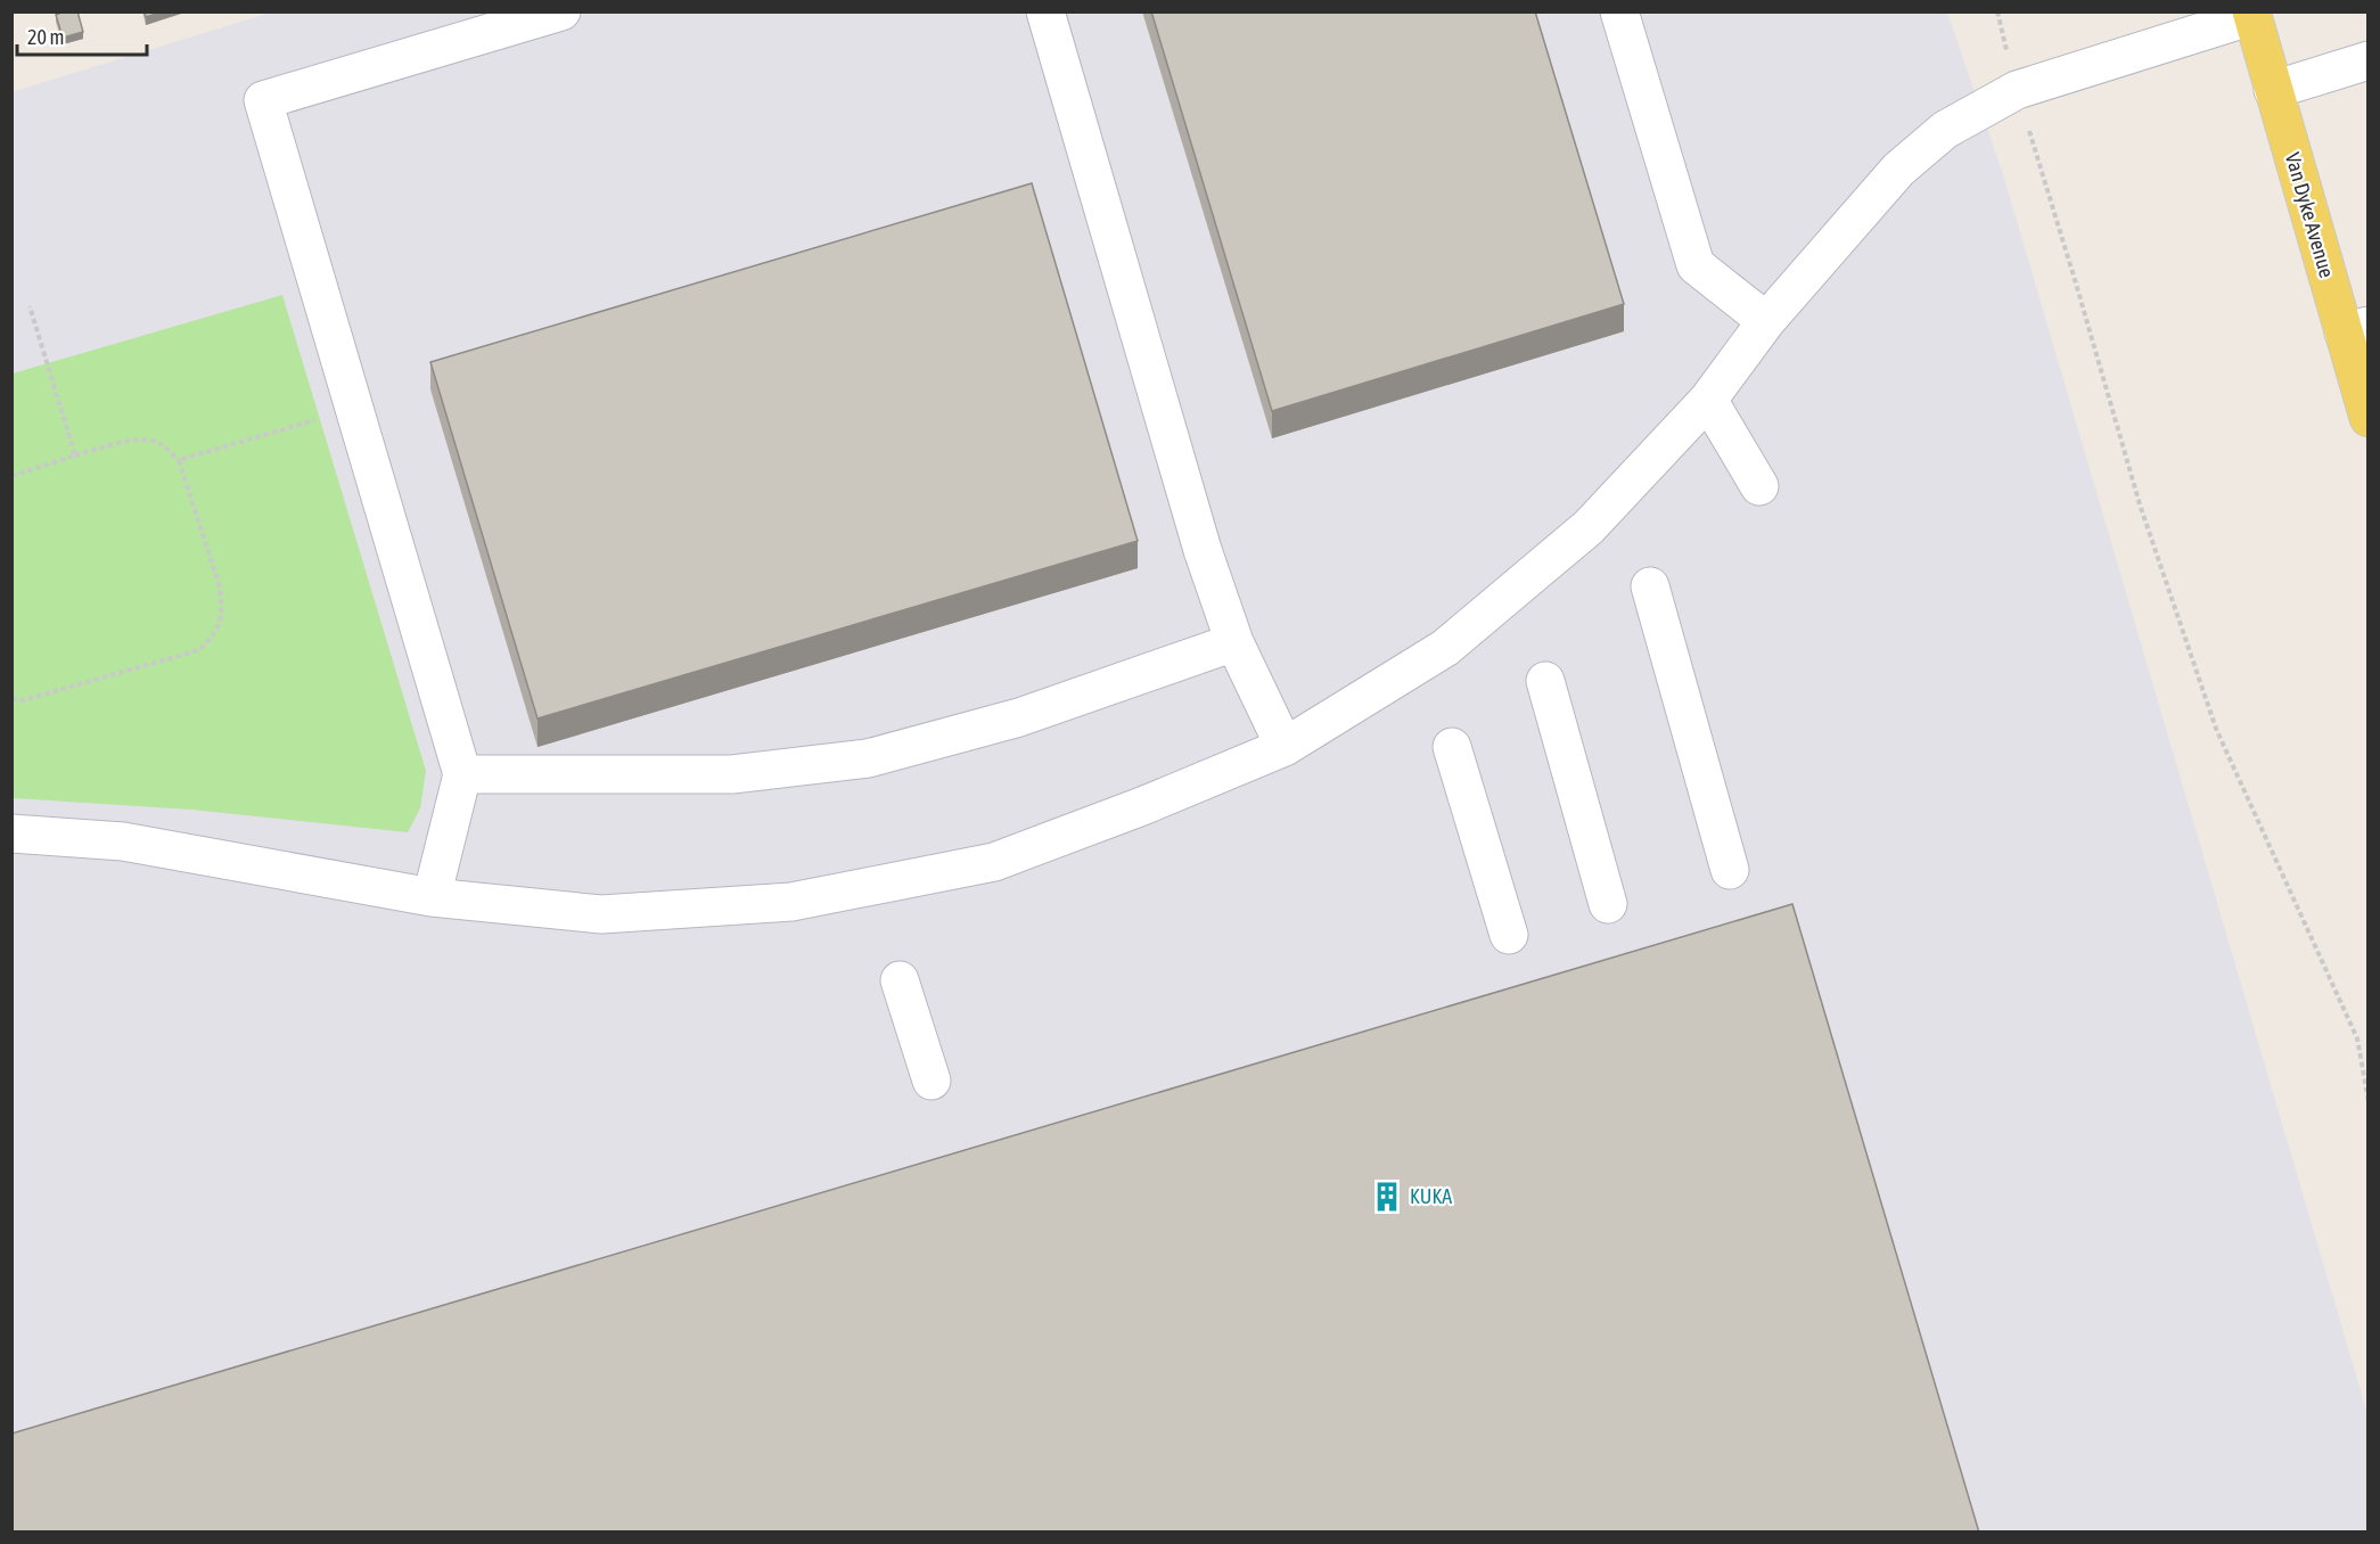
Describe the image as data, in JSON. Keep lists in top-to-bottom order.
{
  "streets": {
    "main road": ["Van Dyke Avenue"]
  },
  "places": {
    "building": ["KUKA"]
  },
  "scale_bar": "20 m"
}
